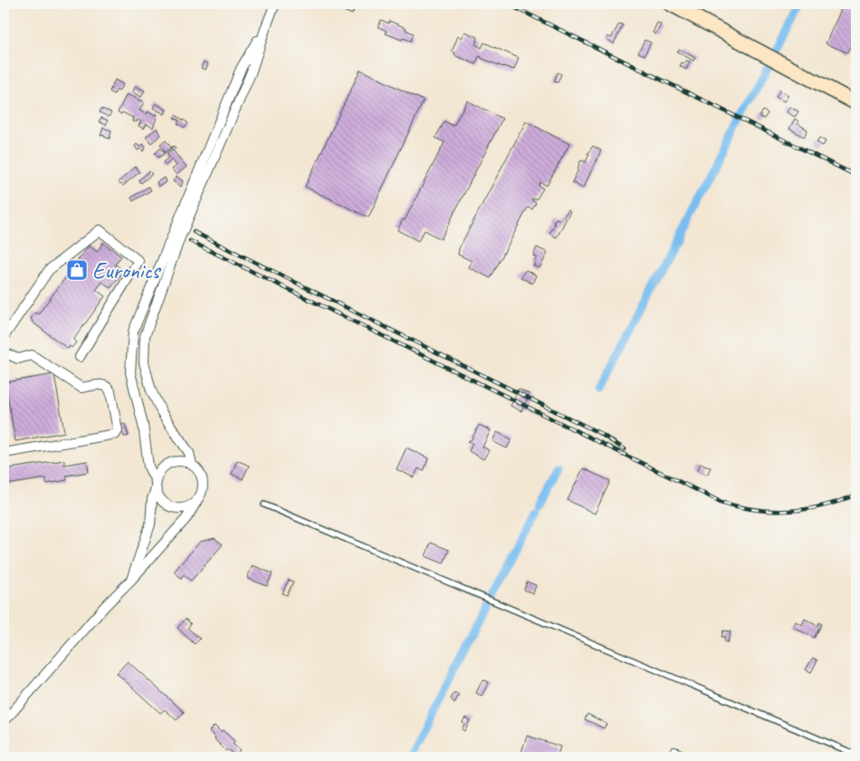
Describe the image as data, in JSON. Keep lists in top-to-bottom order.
{
  "places": {
    "shop": ["Euronics"]
  }
}
